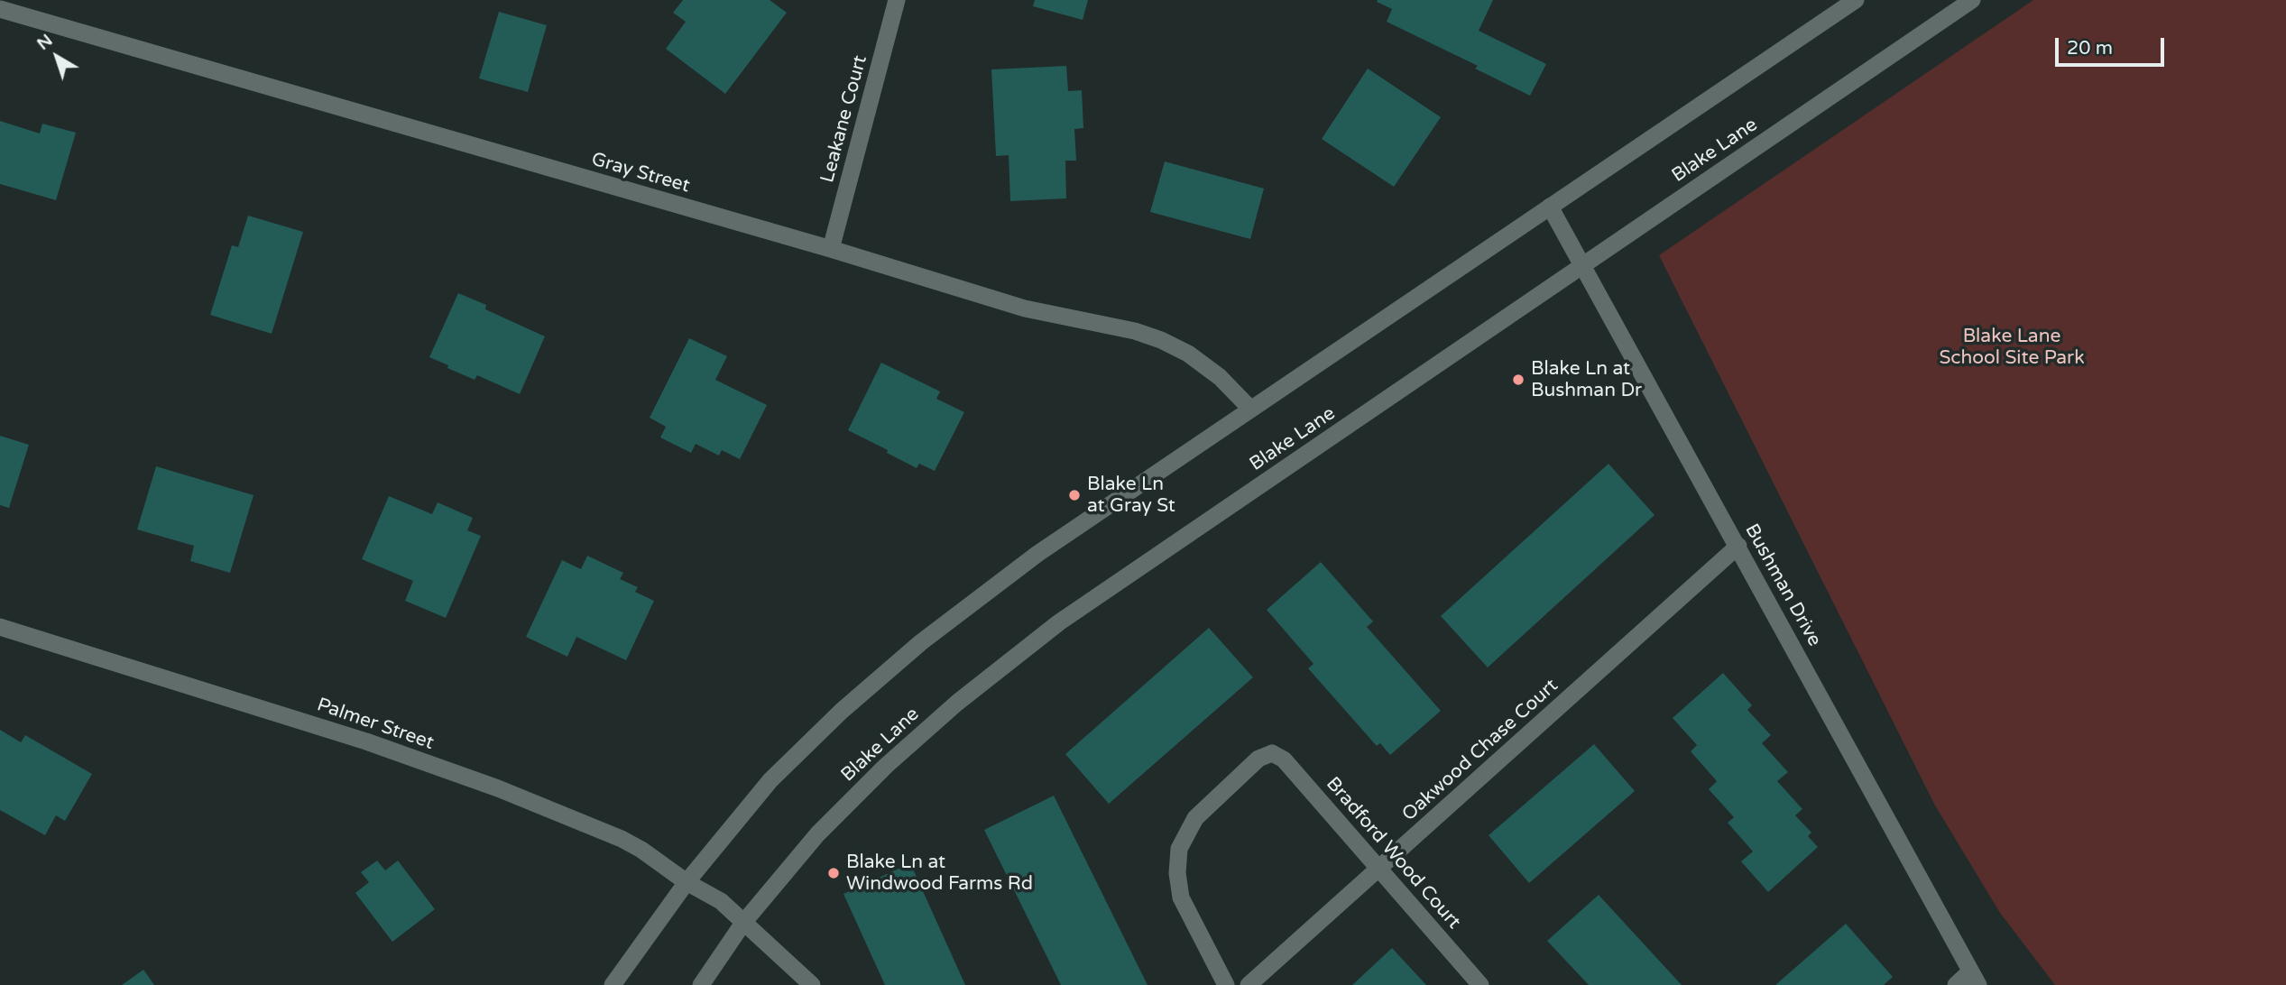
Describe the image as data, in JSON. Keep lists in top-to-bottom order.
{
  "streets": {
    "street": [
      "Leakane Court",
      "Blake Lane",
      "Gray Street",
      "Bushman Drive",
      "Palmer Street",
      "Oakwood Chase Court",
      "Bradford Wood Court"
    ]
  },
  "crossings": [
    ["Leakane Court", "Gray Street"],
    ["Blake Lane", "Bushman Drive"],
    ["Blake Lane", "Palmer Street"],
    ["Bushman Drive", "Oakwood Chase Court"],
    ["Oakwood Chase Court", "Bradford Wood Court"]
  ],
  "parks": ["Blake Lane School Site Park"],
  "places": ["Blake Ln at Bushman Dr", "Blake Ln at Gray St", "Blake Ln at Windwood Farms Rd"],
  "scale_bar": "20 m",
  "north": "top left"
}
